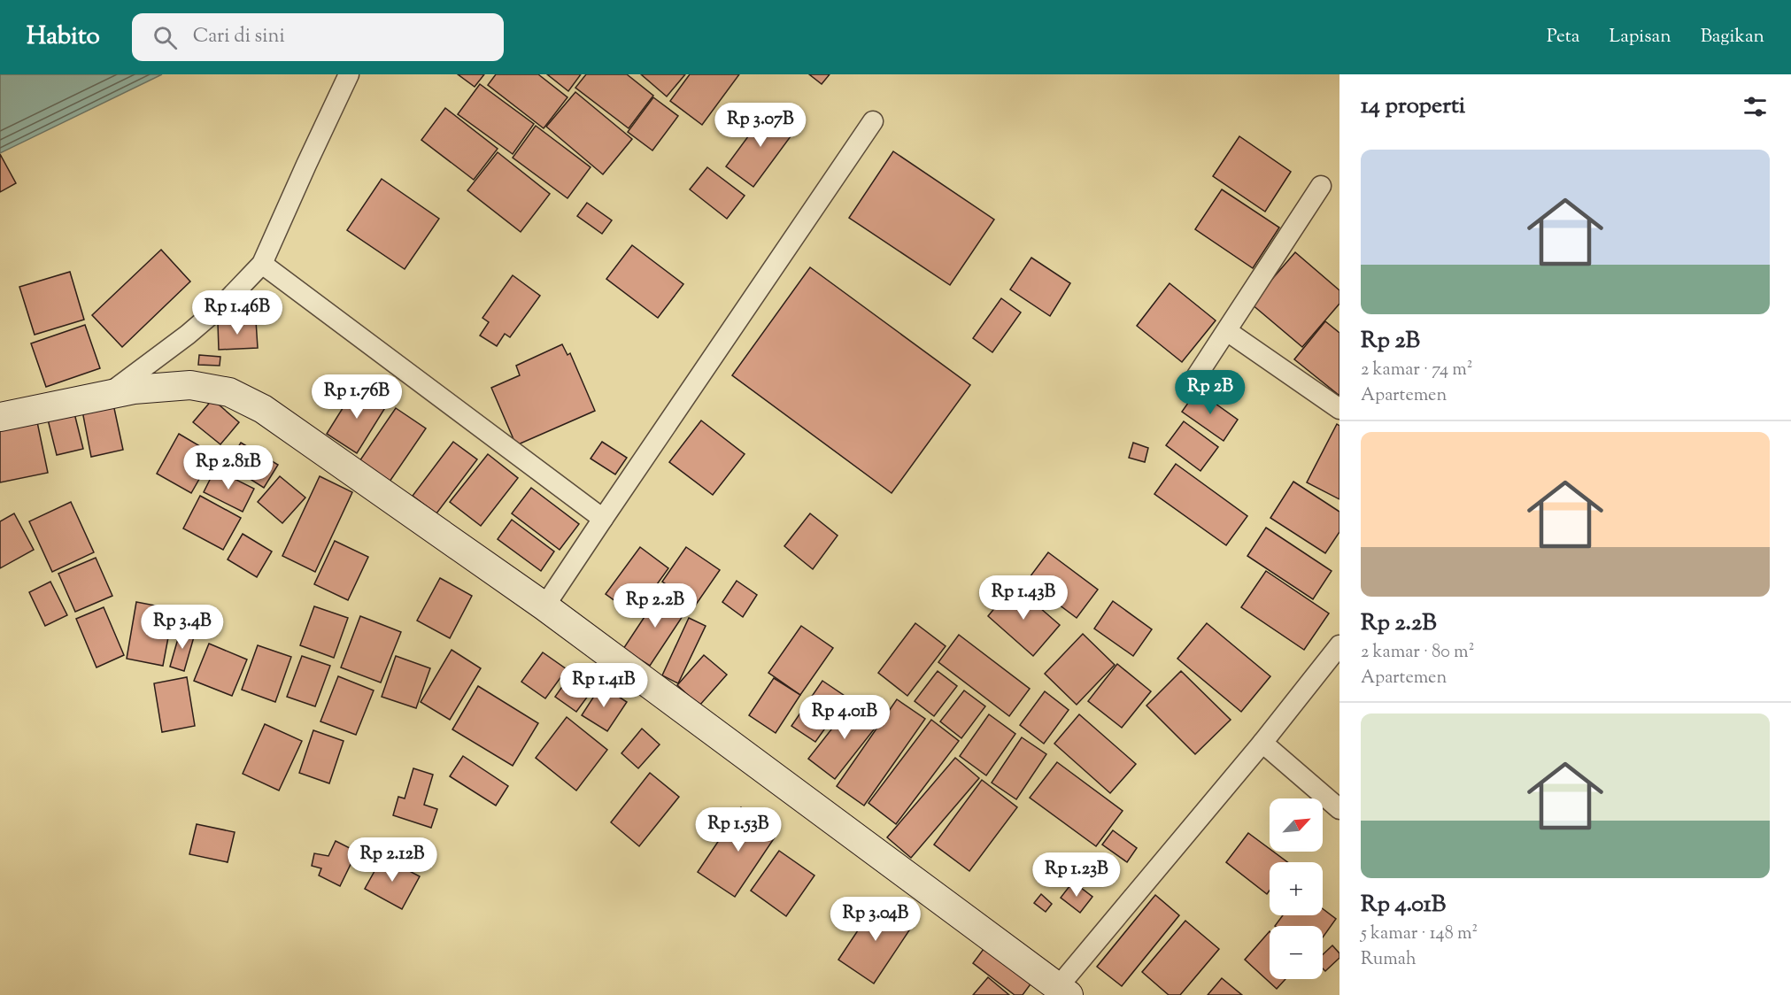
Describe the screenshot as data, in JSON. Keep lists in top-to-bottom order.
{
  "north": "top right",
  "page": {
    "header": "Habito",
    "search": "Cari di sini",
    "nav": ["Peta", "Lapisan", "Bagikan"],
    "heading": "14 properti",
    "price": [
      "Rp 3.07B",
      "Rp 1.46B",
      "Rp 2B",
      "Rp 1.76B",
      "Rp 2.81B",
      "Rp 1.43B",
      "Rp 2.2B",
      "Rp 3.4B",
      "Rp 1.41B",
      "Rp 4.01B",
      "Rp 1.53B",
      "Rp 2.12B",
      "Rp 1.23B",
      "Rp 3.04B"
    ],
    "list": [
      {
        "name": "Rp 2B",
        "note": "2 kamar · 74 m² · Apartemen"
      },
      {
        "name": "Rp 2.2B",
        "note": "2 kamar · 80 m² · Apartemen"
      },
      {
        "name": "Rp 4.01B",
        "note": "5 kamar · 148 m² · Rumah"
      }
    ],
    "map_buttons": ["+", "−"]
  }
}
